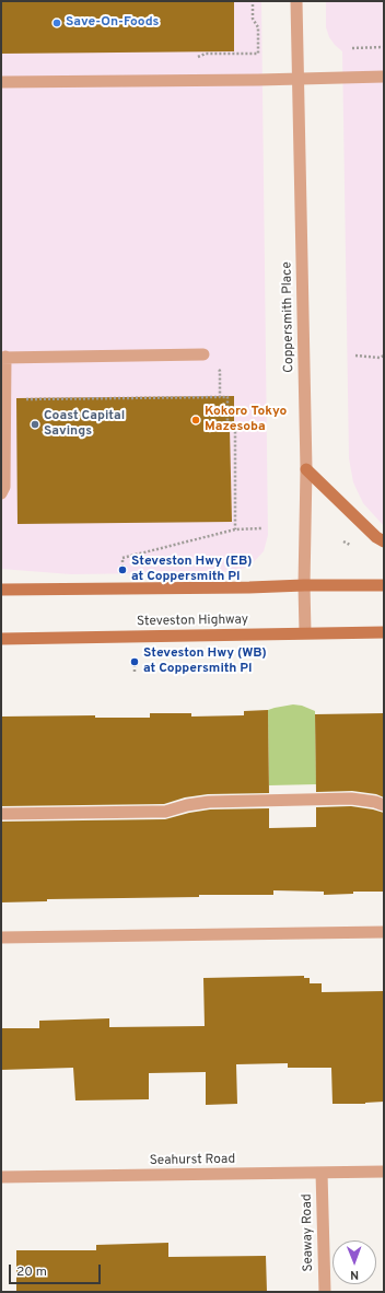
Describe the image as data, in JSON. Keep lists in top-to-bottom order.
{
  "streets": {
    "main road": ["Steveston Highway"],
    "street": ["Coppersmith Place", "Seahurst Road", "Seaway Road"]
  },
  "crossings": [
    ["Coppersmith Place", "Steveston Highway"],
    ["Seahurst Road", "Seaway Road"]
  ],
  "places": [
    "Save-On-Foods",
    "Kokoro Tokyo Mazesoba",
    "Coast Capital Savings",
    "Steveston Hwy (EB) at Coppersmith Pl",
    "Steveston Hwy (WB) at Coppersmith Pl"
  ],
  "scale_bar": "20 m",
  "north": "bottom"
}
